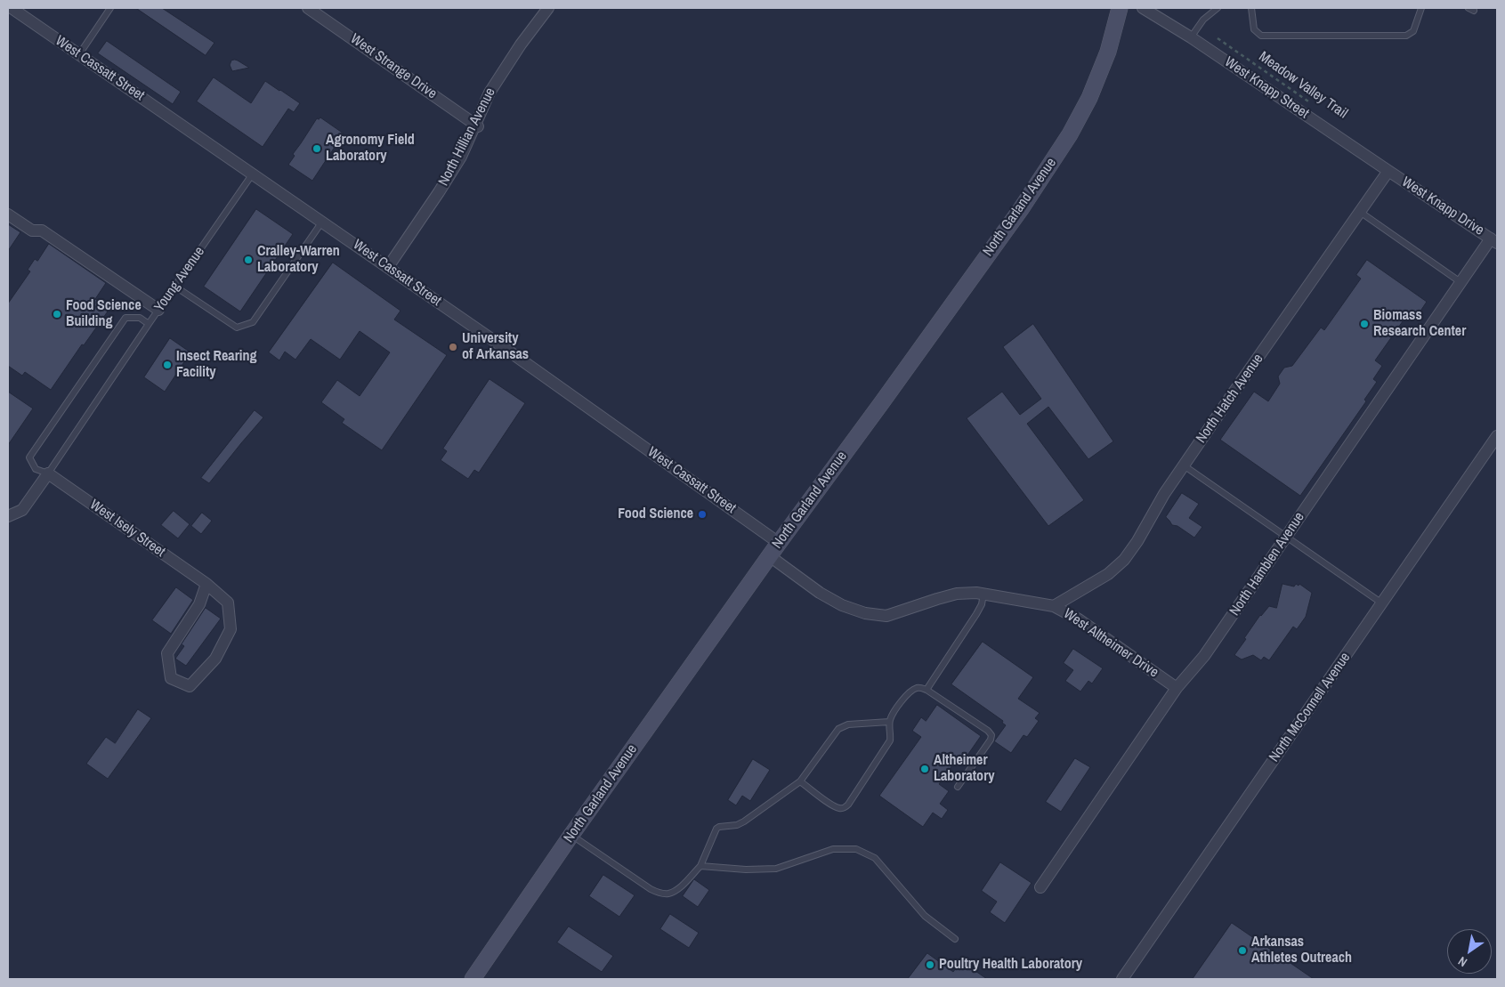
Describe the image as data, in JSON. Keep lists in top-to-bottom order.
{
  "streets": {
    "main road": ["North Garland Avenue"],
    "street": [
      "West Strange Drive",
      "West Cassatt Street",
      "West Knapp Street",
      "North Hillian Avenue",
      "West Knapp Drive",
      "North Hatch Avenue",
      "West Isely Street",
      "North Hamblen Avenue",
      "West Altheimer Drive",
      "North McConnell Avenue"
    ],
    "lane": ["Young Avenue"],
    "path": ["Meadow Valley Trail"]
  },
  "crossings": [
    ["West Strange Drive", "North Hillian Avenue"],
    ["West Cassatt Street", "North Hillian Avenue"],
    ["West Cassatt Street", "North Garland Avenue"],
    ["West Cassatt Street", "Young Avenue"],
    ["West Knapp Street", "West Knapp Drive"],
    ["West Knapp Street", "North Hatch Avenue"],
    ["West Knapp Drive", "North Hatch Avenue"],
    ["West Knapp Drive", "North Hamblen Avenue"],
    ["North Garland Avenue", "West Altheimer Drive"],
    ["Young Avenue", "West Isely Street"],
    ["North Hatch Avenue", "West Altheimer Drive"],
    ["North Hamblen Avenue", "West Altheimer Drive"]
  ],
  "places": [
    "Agronomy Field Laboratory",
    "Cralley-Warren Laboratory",
    "Food Science Building",
    "Biomass Research Center",
    "University of Arkansas",
    "Insect Rearing Facility",
    "Food Science",
    "Altheimer Laboratory",
    "Arkansas Athletes Outreach",
    "Poultry Health Laboratory"
  ],
  "north": "bottom left"
}
